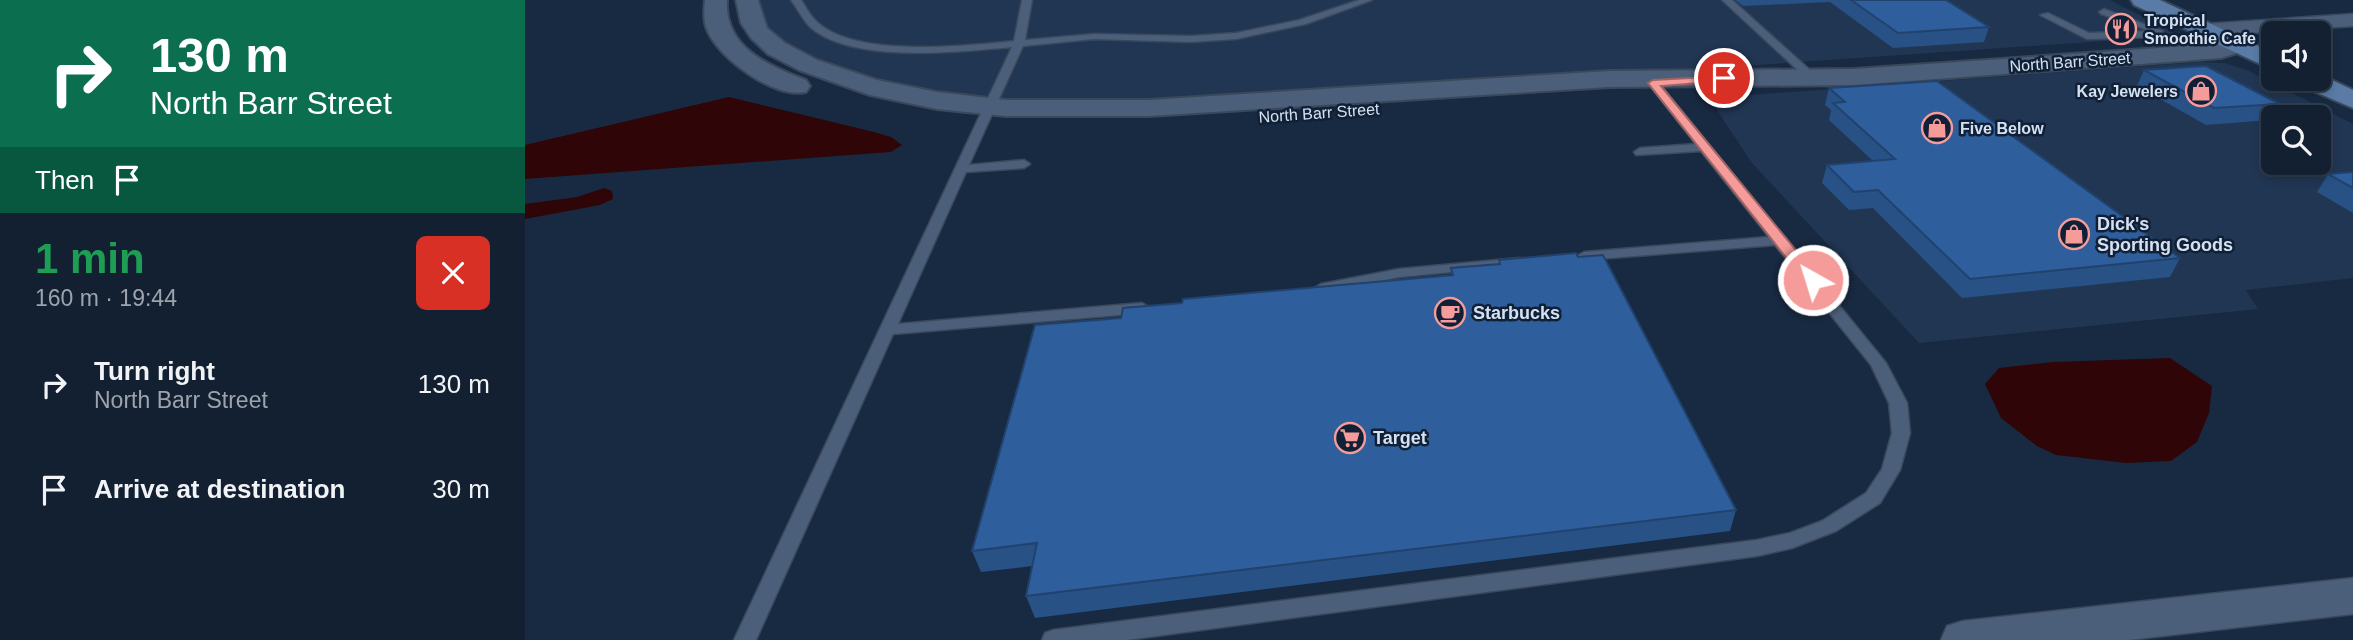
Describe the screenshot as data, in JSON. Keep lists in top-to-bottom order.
{
  "streets": {
    "street": ["North Barr Street"]
  },
  "places": {
    "restaurant": ["Tropical Smoothie Cafe"],
    "shop": ["Kay Jewelers", "Five Below", "Dick's Sporting Goods"],
    "cafe": ["Starbucks"],
    "supermarket": ["Target"]
  },
  "page": {
    "turn": ["130 m", "North Barr Street"],
    "then": "Then",
    "heading": ["1 min", "160 m · 19:44"],
    "list": [
      {
        "name": "Turn right",
        "note": "North Barr Street",
        "value": "130 m"
      },
      {
        "name": "Arrive at destination",
        "value": "30 m"
      }
    ]
  }
}
